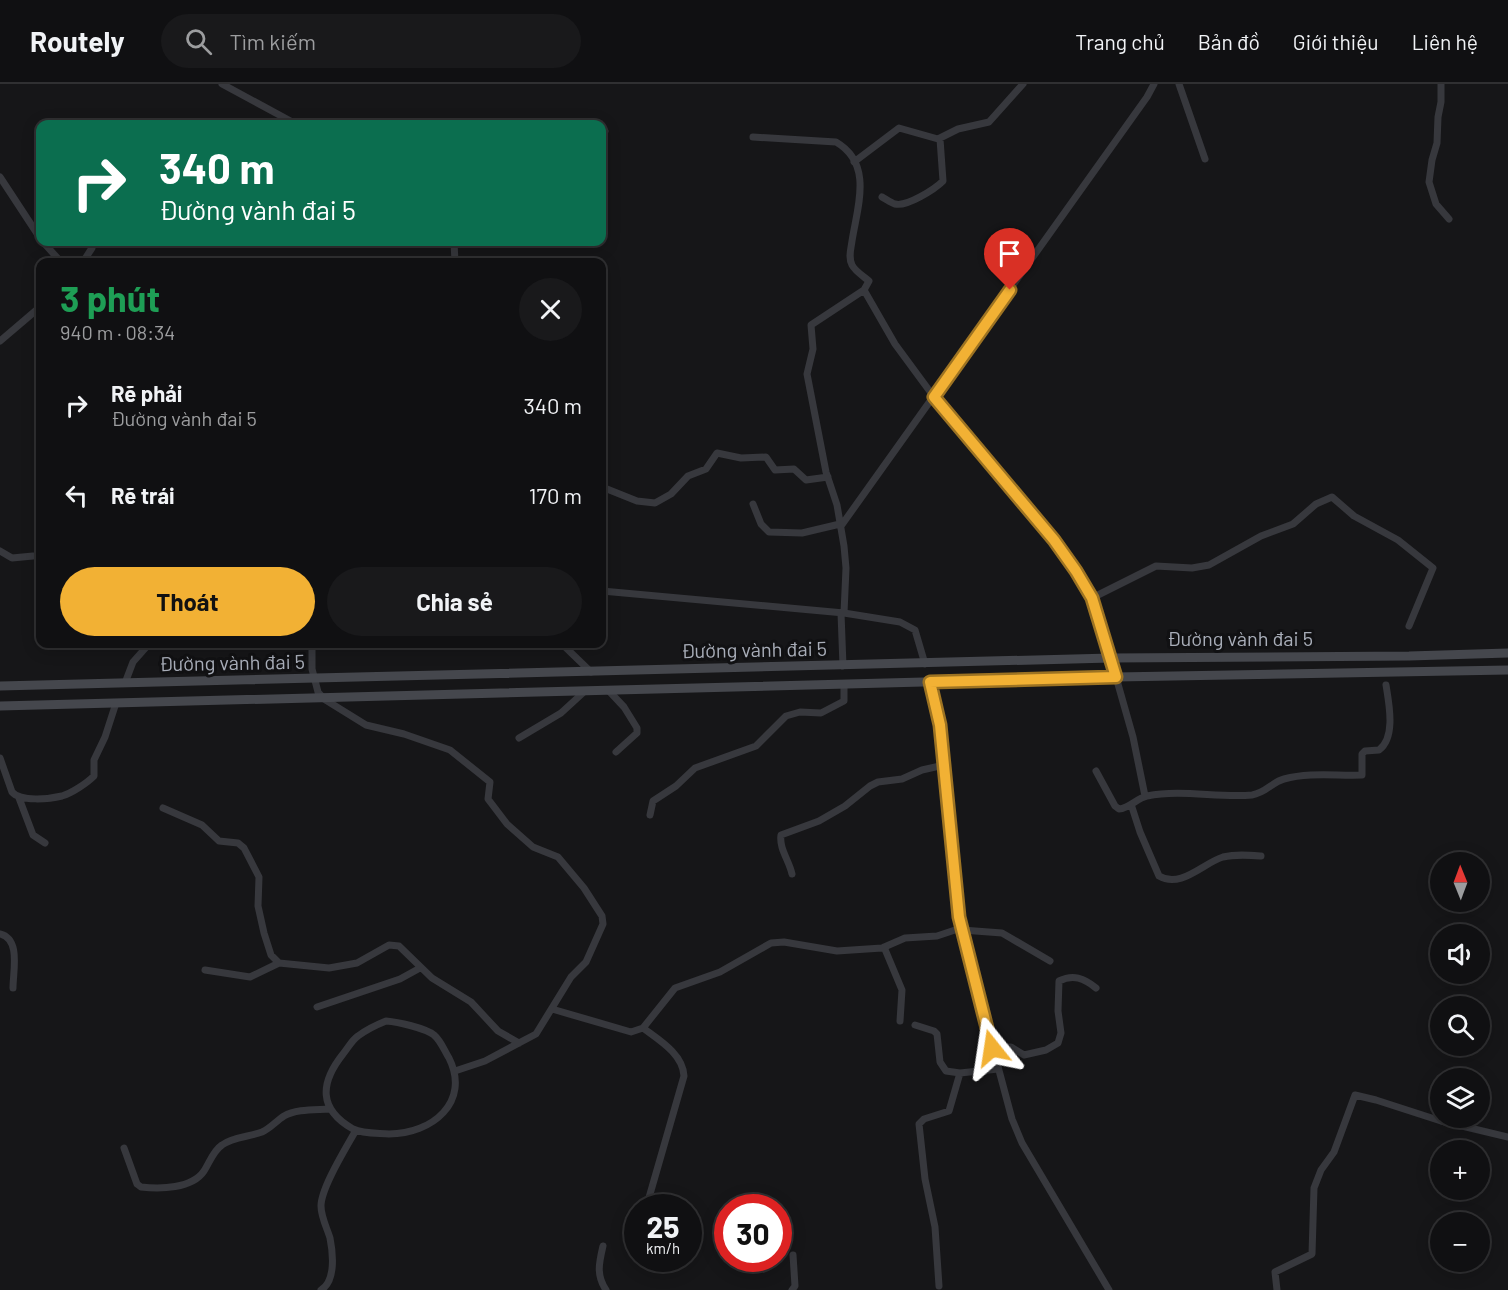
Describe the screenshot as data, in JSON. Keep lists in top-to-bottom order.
{
  "streets": {
    "main road": ["Đường vành đai 5"]
  },
  "north": "top",
  "page": {
    "header": "Routely",
    "search": "Tìm kiếm",
    "nav": [
      "Trang chủ",
      "Bản đồ",
      "Giới thiệu",
      "Liên hệ"
    ],
    "turn": ["340 m", "Đường vành đai 5"],
    "heading": ["3 phút", "940 m · 08:34"],
    "list": [
      {
        "name": "Rẽ phải",
        "note": "Đường vành đai 5",
        "value": "340 m"
      },
      {
        "name": "Rẽ trái",
        "value": "170 m"
      }
    ],
    "buttons": ["Thoát", "Chia sẻ"],
    "map_buttons": ["+", "−"],
    "speed": "25 km/h",
    "limit": "30"
  }
}
